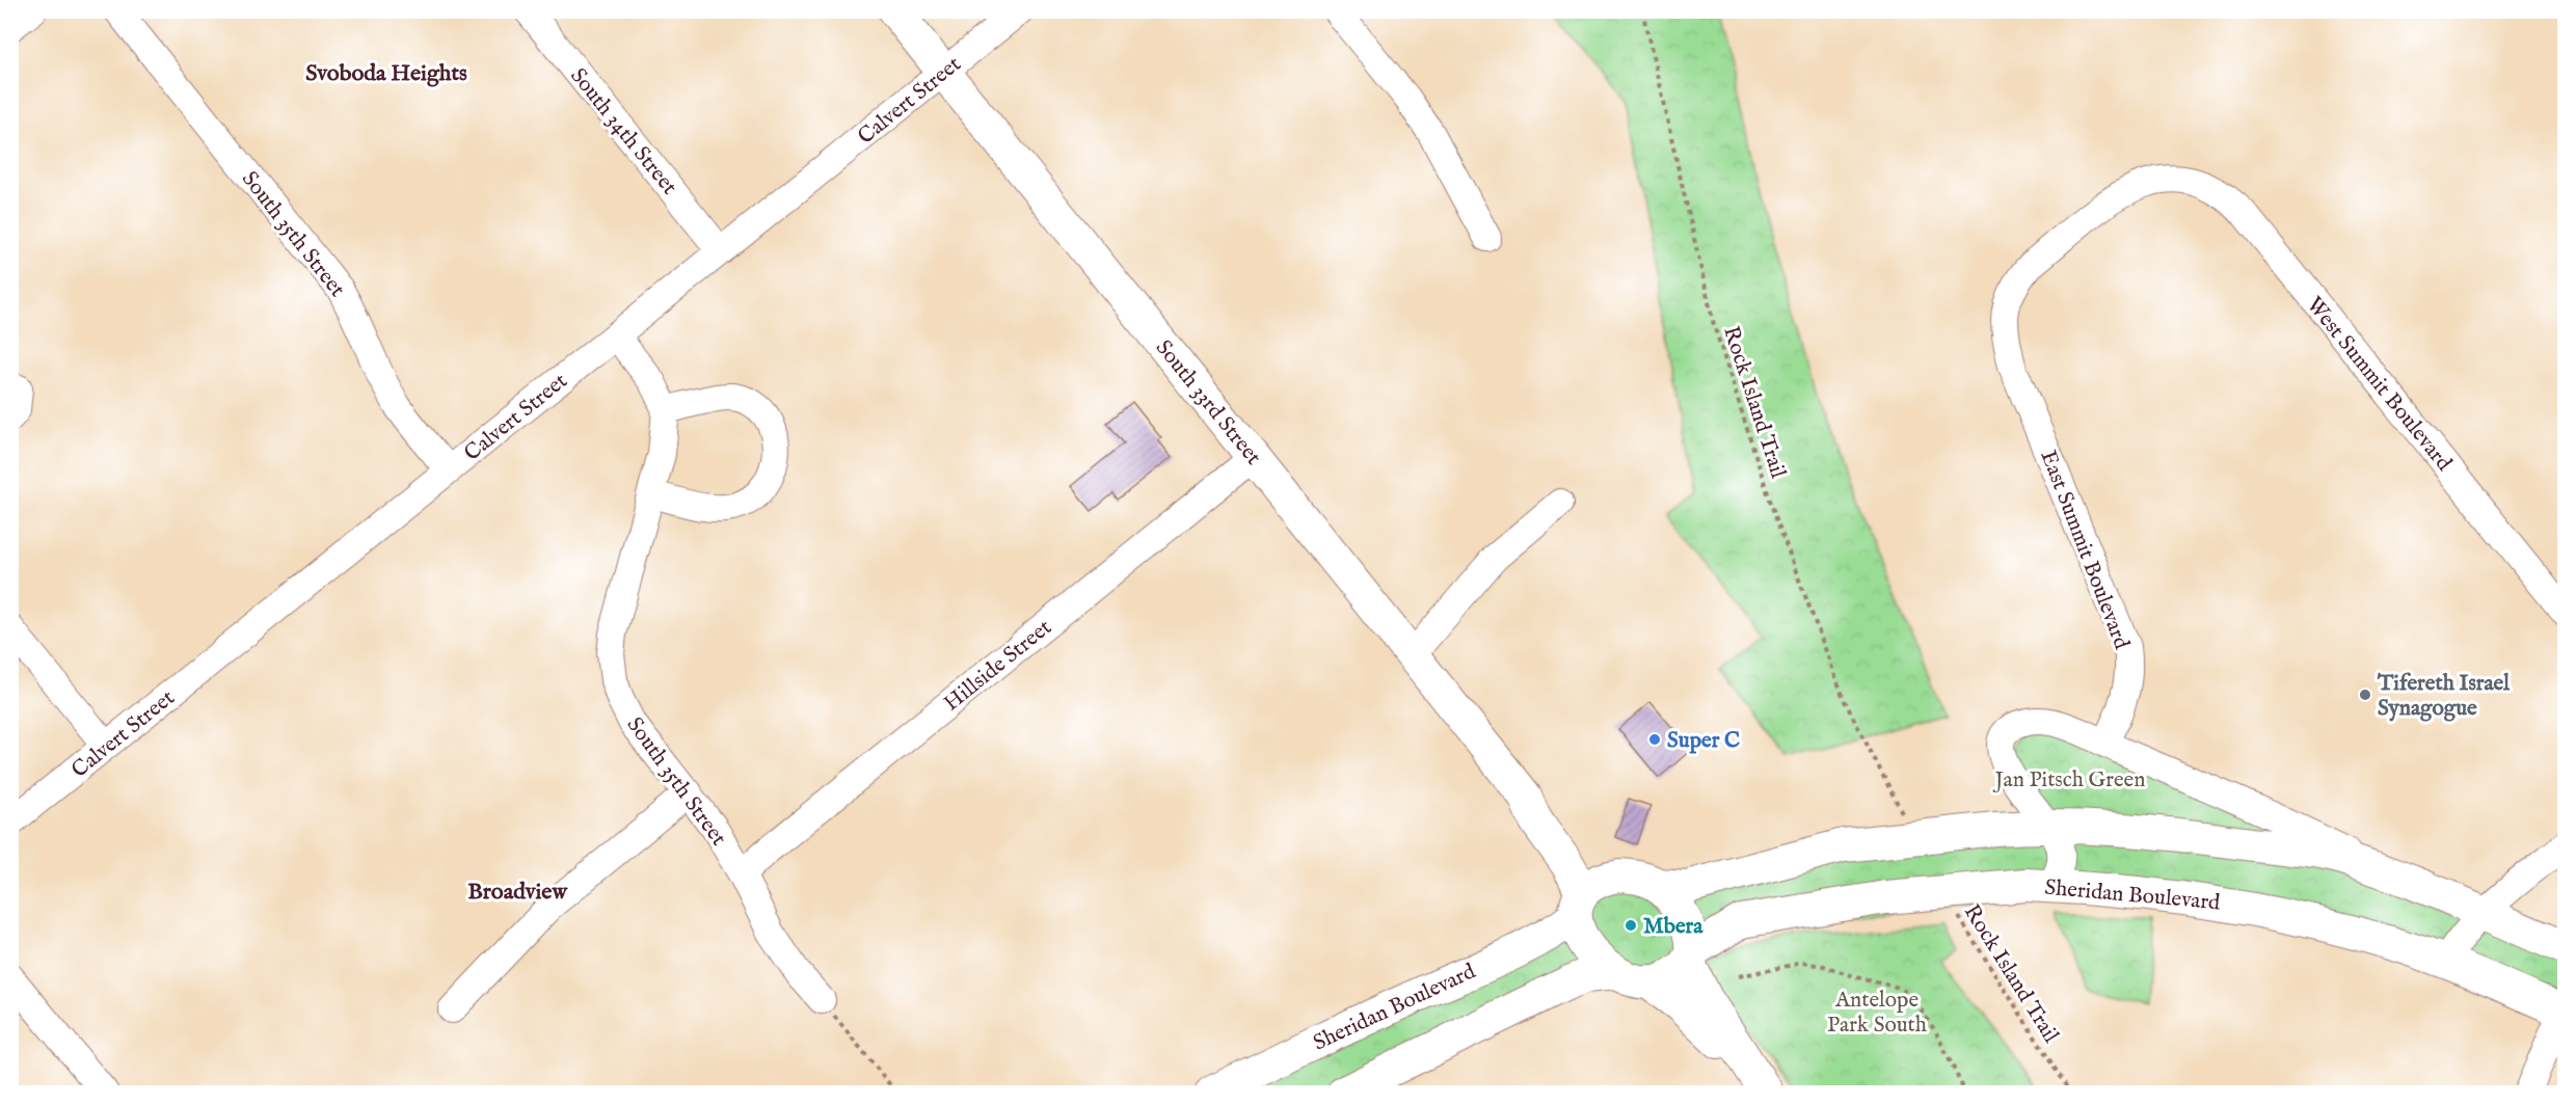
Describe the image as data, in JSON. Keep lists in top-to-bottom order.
{
  "streets": {
    "main road": ["South 33rd Street", "Sheridan Boulevard"],
    "street": [
      "Calvert Street",
      "South 34th Street",
      "South 35th Street",
      "West Summit Boulevard",
      "East Summit Boulevard",
      "Hillside Street"
    ],
    "path": ["Rock Island Trail"]
  },
  "crossings": [
    ["Calvert Street", "South 34th Street"],
    ["Calvert Street", "South 35th Street"],
    ["Calvert Street", "South 33rd Street"],
    ["South 35th Street", "Hillside Street"],
    ["West Summit Boulevard", "East Summit Boulevard"],
    ["South 33rd Street", "Hillside Street"],
    ["South 33rd Street", "Sheridan Boulevard"]
  ],
  "districts": ["Svoboda Heights", "Broadview"],
  "parks": ["Jan Pitsch Green", "Antelope Park South"],
  "places": ["Tifereth Israel Synagogue", "Super C", "Mbera"]
}
